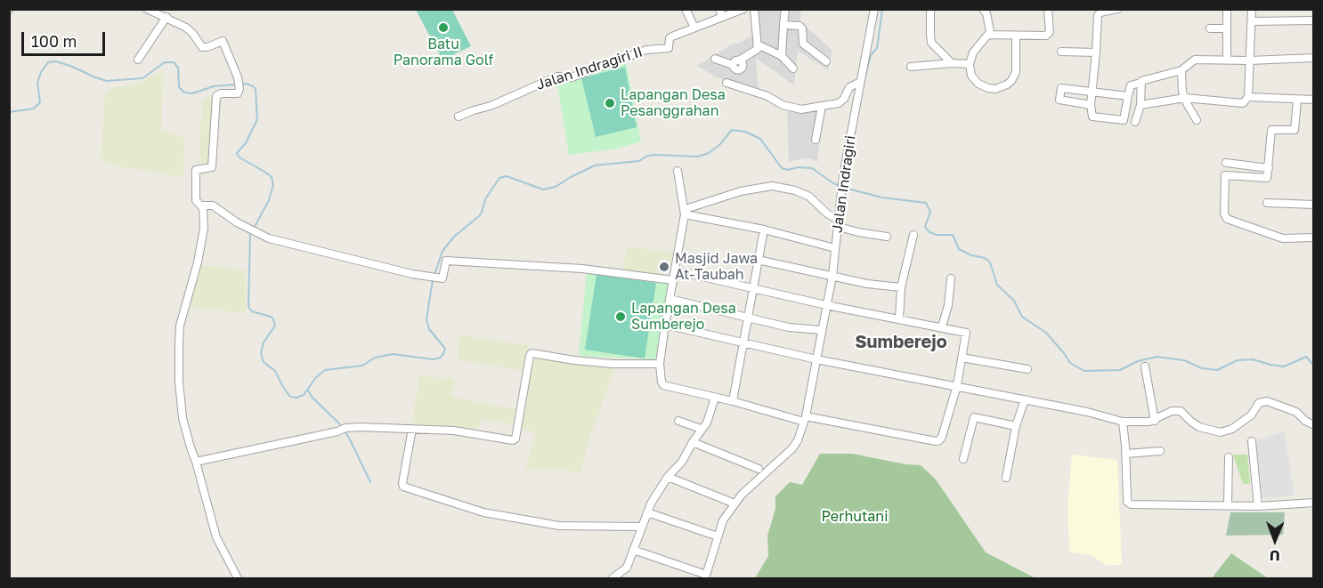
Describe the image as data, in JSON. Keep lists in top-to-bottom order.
{
  "streets": {
    "street": ["Jalan Indragiri II", "Jalan Indragiri"]
  },
  "districts": ["Sumberejo"],
  "parks": ["Perhutani"],
  "places": [
    "Batu Panorama Golf",
    "Lapangan Desa Pesanggrahan",
    "Masjid Jawa At-Taubah",
    "Lapangan Desa Sumberejo"
  ],
  "scale_bar": "100 m",
  "north": "bottom"
}
